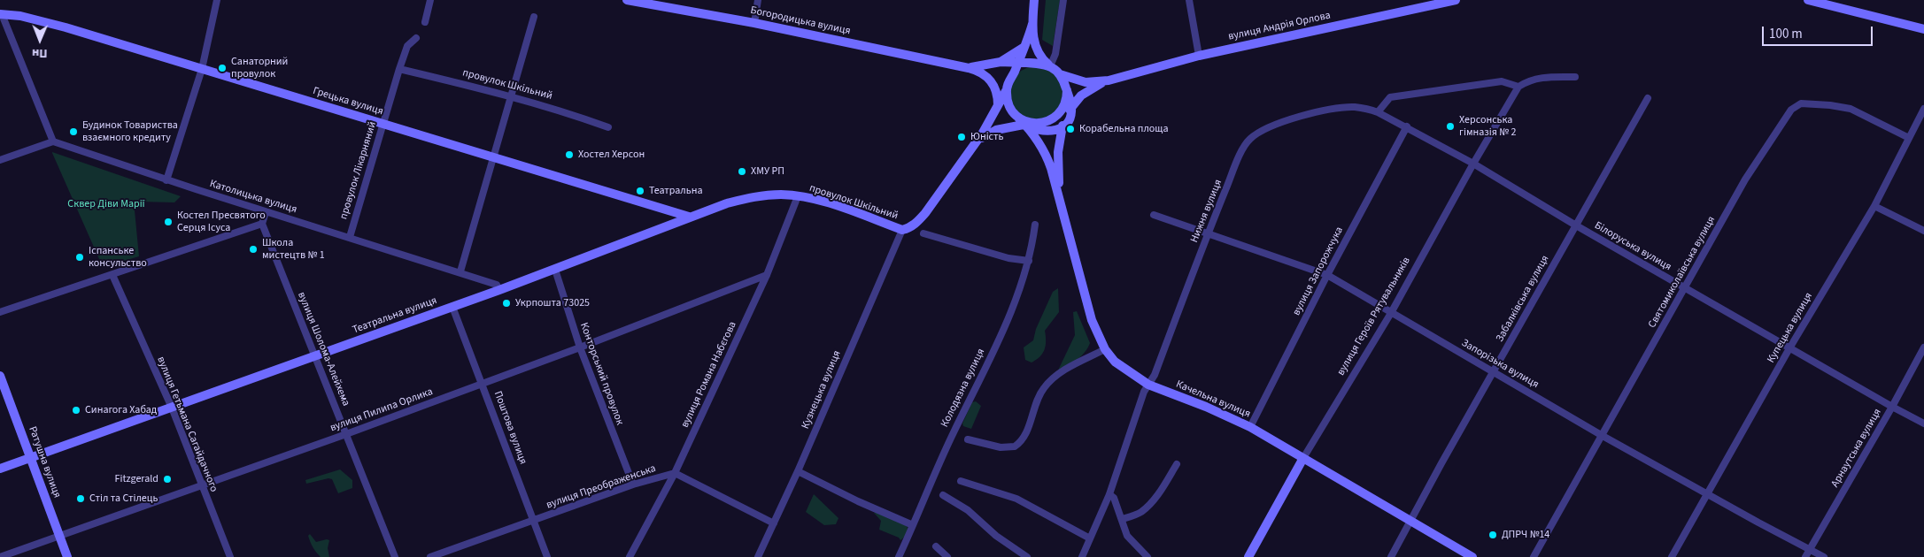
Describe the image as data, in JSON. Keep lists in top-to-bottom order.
{
  "streets": {
    "street": [
      "Богородицька вулиця",
      "вулиця Андрія Орлова",
      "провулок Шкільний",
      "Грецька вулиця",
      "провулок Лікарняний",
      "Католицька вулиця",
      "Нижня вулиця",
      "Білоруська вулиця",
      "вулиця Запорожчука",
      "Святомиколаївська вулиця",
      "Забалківська вулиця",
      "Театральна вулиця",
      "вулиця Героїв Рятувальників",
      "Купецька вулиця",
      "вулиця Шолома-Алейхема",
      "Запорізька вулиця",
      "Конторський провулок",
      "вулиця Романа Набєгова",
      "Колодязна вулиця",
      "Кузнецька вулиця",
      "Качельна вулиця",
      "вулиця Пилипа Орлика",
      "вулиця Гетьмана Сагайдачного",
      "Поштова вулиця",
      "Арнаутська вулиця",
      "Ратушна вулиця",
      "вулиця Преображенська"
    ]
  },
  "crossings": [
    ["Богородицька вулиця", "вулиця Андрія Орлова"],
    ["Богородицька вулиця", "Качельна вулиця"],
    ["вулиця Андрія Орлова", "Качельна вулиця"],
    ["провулок Шкільний", "провулок Лікарняний"],
    ["провулок Шкільний", "Театральна вулиця"],
    ["провулок Шкільний", "вулиця Романа Набєгова"],
    ["провулок Шкільний", "Кузнецька вулиця"],
    ["Грецька вулиця", "провулок Лікарняний"],
    ["Грецька вулиця", "Театральна вулиця"],
    ["провулок Лікарняний", "Католицька вулиця"],
    ["Католицька вулиця", "Театральна вулиця"],
    ["Нижня вулиця", "Білоруська вулиця"],
    ["Нижня вулиця", "Запорізька вулиця"],
    ["Нижня вулиця", "Качельна вулиця"],
    ["Білоруська вулиця", "вулиця Запорожчука"],
    ["Білоруська вулиця", "Святомиколаївська вулиця"],
    ["Білоруська вулиця", "Забалківська вулиця"],
    ["Білоруська вулиця", "вулиця Героїв Рятувальників"],
    ["Білоруська вулиця", "Купецька вулиця"],
    ["Білоруська вулиця", "Арнаутська вулиця"],
    ["вулиця Запорожчука", "Запорізька вулиця"],
    ["вулиця Запорожчука", "Качельна вулиця"],
    ["Святомиколаївська вулиця", "Купецька вулиця"],
    ["Святомиколаївська вулиця", "Запорізька вулиця"],
    ["Забалківська вулиця", "Запорізька вулиця"],
    ["Забалківська вулиця", "Качельна вулиця"],
    ["Театральна вулиця", "вулиця Шолома-Алейхема"],
    ["Театральна вулиця", "Конторський провулок"],
    ["Театральна вулиця", "вулиця Романа Набєгова"],
    ["Театральна вулиця", "вулиця Гетьмана Сагайдачного"],
    ["Театральна вулиця", "Поштова вулиця"],
    ["Театральна вулиця", "Ратушна вулиця"],
    ["вулиця Героїв Рятувальників", "Запорізька вулиця"],
    ["вулиця Героїв Рятувальників", "Качельна вулиця"],
    ["Купецька вулиця", "Запорізька вулиця"],
    ["вулиця Шолома-Алейхема", "вулиця Пилипа Орлика"],
    ["Запорізька вулиця", "Арнаутська вулиця"],
    ["Конторський провулок", "вулиця Пилипа Орлика"],
    ["Конторський провулок", "вулиця Преображенська"],
    ["вулиця Романа Набєгова", "вулиця Пилипа Орлика"],
    ["вулиця Романа Набєгова", "вулиця Преображенська"],
    ["вулиця Пилипа Орлика", "вулиця Гетьмана Сагайдачного"],
    ["вулиця Пилипа Орлика", "Поштова вулиця"],
    ["вулиця Пилипа Орлика", "Ратушна вулиця"],
    ["Поштова вулиця", "вулиця Преображенська"]
  ],
  "parks": ["Сквер Діви Марії"],
  "places": [
    "Санаторний провулок",
    "Херсонська гімназія № 2",
    "Корабельна площа",
    "Будинок Товариства взаємного кредиту",
    "Юність",
    "Хостел Херсон",
    "ХМУ РП",
    "Театральна",
    "Костел Пресвятого Серця Ісуса",
    "Школа мистецтв № 1",
    "Іспанське консульство",
    "Укрпошта 73025",
    "Синагога Хабад",
    "Fitzgerald",
    "Стіл та Стілець",
    "ДПРЧ №14"
  ],
  "scale_bar": "100 m",
  "north": "bottom"
}
